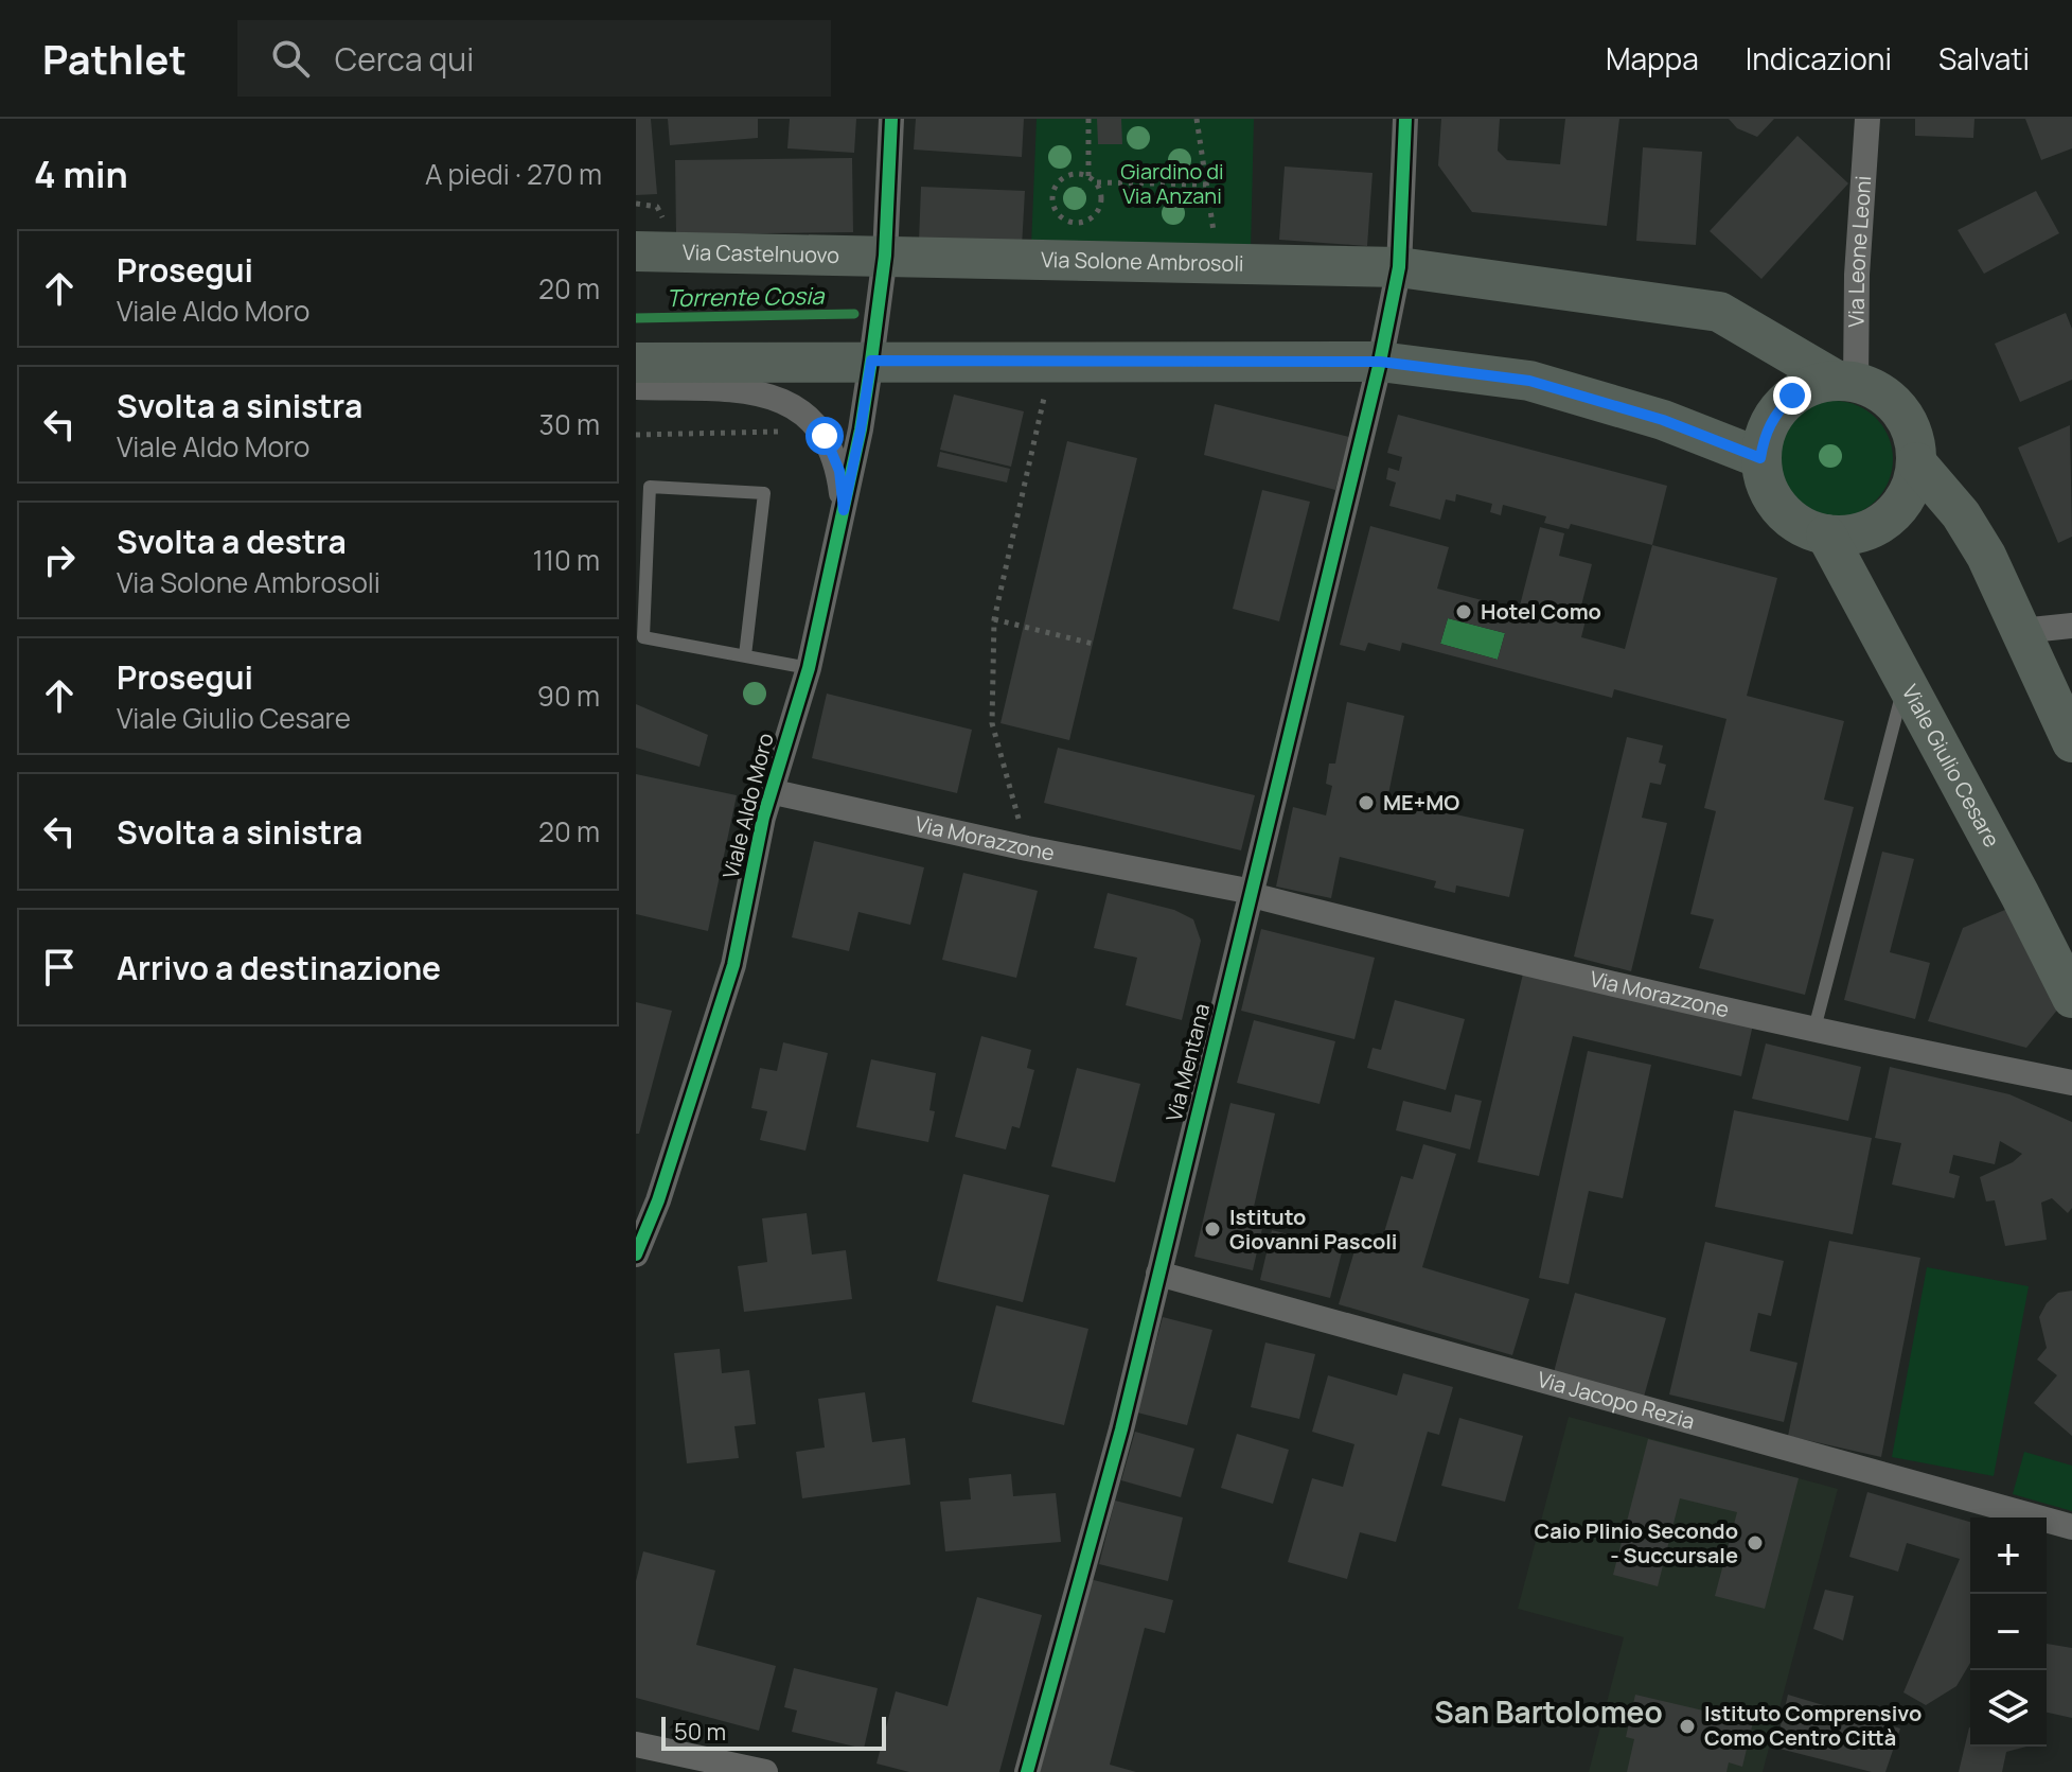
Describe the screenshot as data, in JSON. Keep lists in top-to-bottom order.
{
  "streets": {
    "main road": ["Via Castelnuovo", "Via Solone Ambrosoli", "Viale Giulio Cesare"],
    "street": [
      "Via Leone Leoni",
      "Viale Aldo Moro",
      "Via Morazzone",
      "Via Mentana",
      "Via Jacopo Rezia"
    ]
  },
  "crossings": [
    ["Via Leone Leoni", "Viale Giulio Cesare"],
    ["Via Castelnuovo", "Via Solone Ambrosoli"],
    ["Via Castelnuovo", "Viale Aldo Moro"],
    ["Via Solone Ambrosoli", "Viale Aldo Moro"],
    ["Viale Aldo Moro", "Via Morazzone"],
    ["Via Morazzone", "Via Mentana"],
    ["Via Mentana", "Via Jacopo Rezia"]
  ],
  "districts": ["San Bartolomeo"],
  "water": ["Torrente Cosia"],
  "parks": ["Giardino di Via Anzani"],
  "places": [
    "Hotel Como",
    "ME+MO",
    "Istituto Giovanni Pascoli",
    "Caio Plinio Secondo - Succursale",
    "Istituto Comprensivo Como Centro Città"
  ],
  "scale_bar": "50 m",
  "page": {
    "header": "Pathlet",
    "search": "Cerca qui",
    "nav": ["Mappa", "Indicazioni", "Salvati"],
    "heading": ["4 min", "A piedi · 270 m"],
    "list": [
      ["Prosegui", "Viale Aldo Moro", "20 m"],
      ["Svolta a sinistra", "Viale Aldo Moro", "30 m"],
      ["Svolta a destra", "Via Solone Ambrosoli", "110 m"],
      ["Prosegui", "Viale Giulio Cesare", "90 m"],
      ["Svolta a sinistra", "20 m"],
      "Arrivo a destinazione"
    ],
    "map_buttons": ["+", "−"],
    "scale": "50 m"
  }
}
